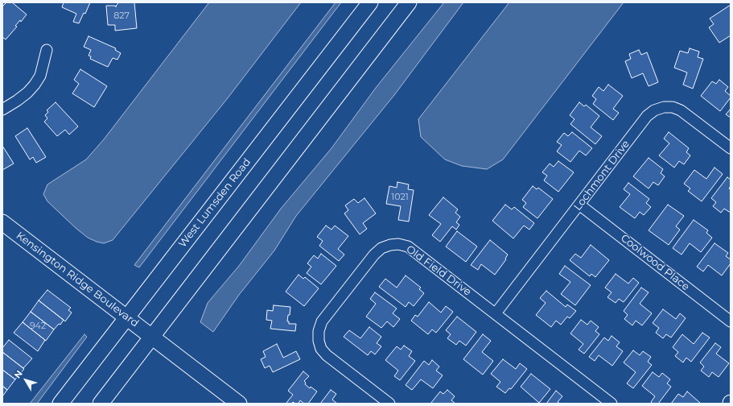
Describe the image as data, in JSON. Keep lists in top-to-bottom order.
{
  "streets": {
    "main road": ["West Lumsden Road", "Kensington Ridge Boulevard"],
    "street": ["Lochmont Drive", "Coolwood Place", "Old Field Drive"]
  },
  "crossings": [
    ["Lochmont Drive", "Coolwood Place"],
    ["Lochmont Drive", "Old Field Drive"],
    ["West Lumsden Road", "Kensington Ridge Boulevard"]
  ],
  "house_numbers": ["827", "1021", "942"],
  "north": "top left"
}
